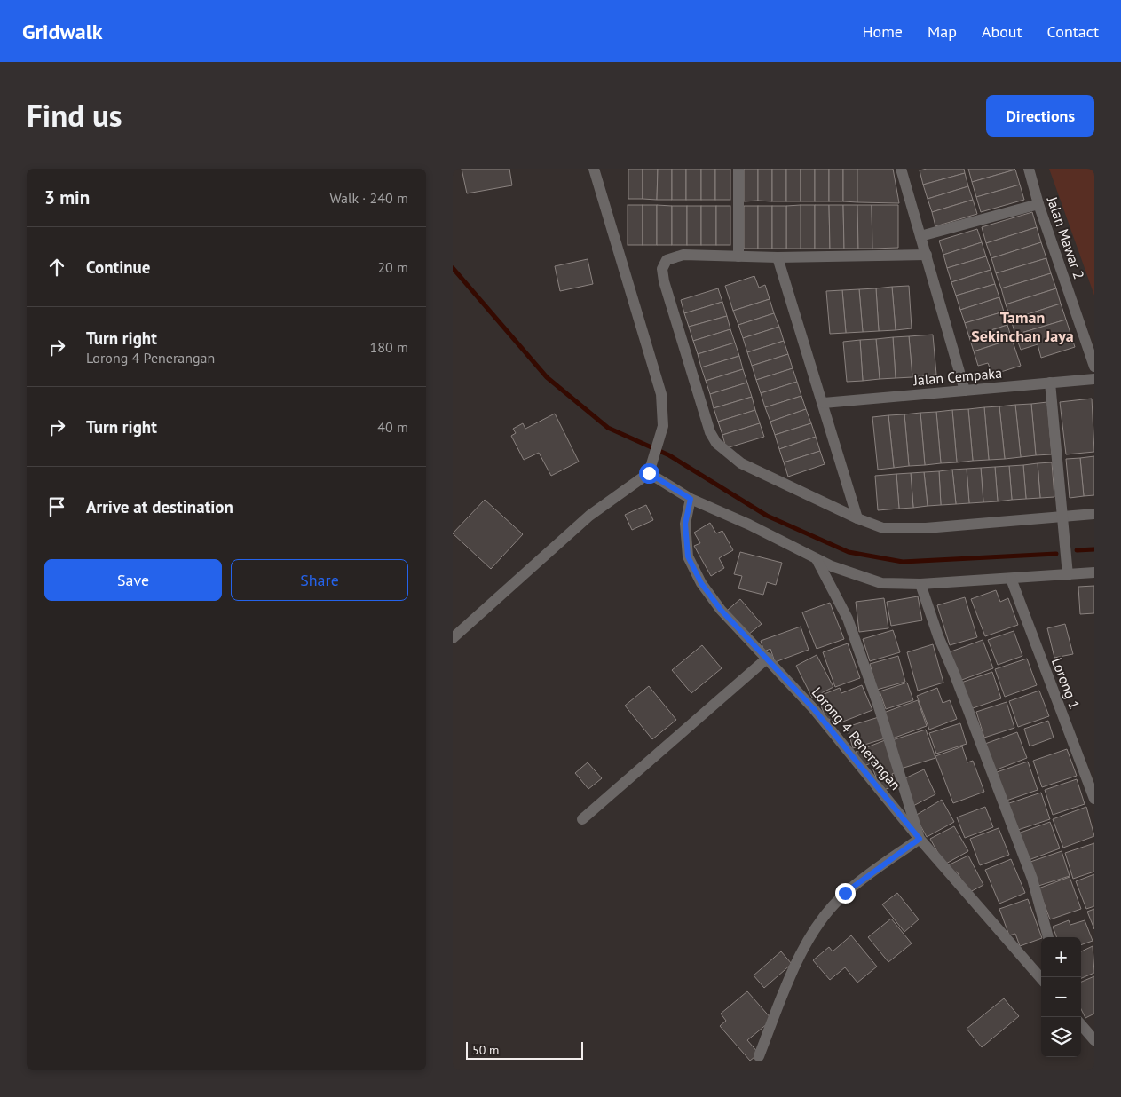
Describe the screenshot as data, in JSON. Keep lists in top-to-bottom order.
{
  "streets": {
    "street": [
      "Jalan Mawar 2",
      "Jalan Cempaka",
      "Lorong 1",
      "Lorong 4 Penerangan"
    ]
  },
  "districts": ["Taman Sekinchan Jaya"],
  "scale_bar": "50 m",
  "page": {
    "header": "Gridwalk",
    "nav": [
      "Home",
      "Map",
      "About",
      "Contact"
    ],
    "title": "Find us",
    "buttons": [
      "Directions",
      ["Save", "Share"]
    ],
    "heading": ["3 min", "Walk · 240 m"],
    "list": [
      ["Continue", "20 m"],
      ["Turn right", "Lorong 4 Penerangan", "180 m"],
      ["Turn right", "40 m"],
      "Arrive at destination"
    ],
    "map_buttons": ["+", "−"],
    "scale": "50 m"
  }
}
